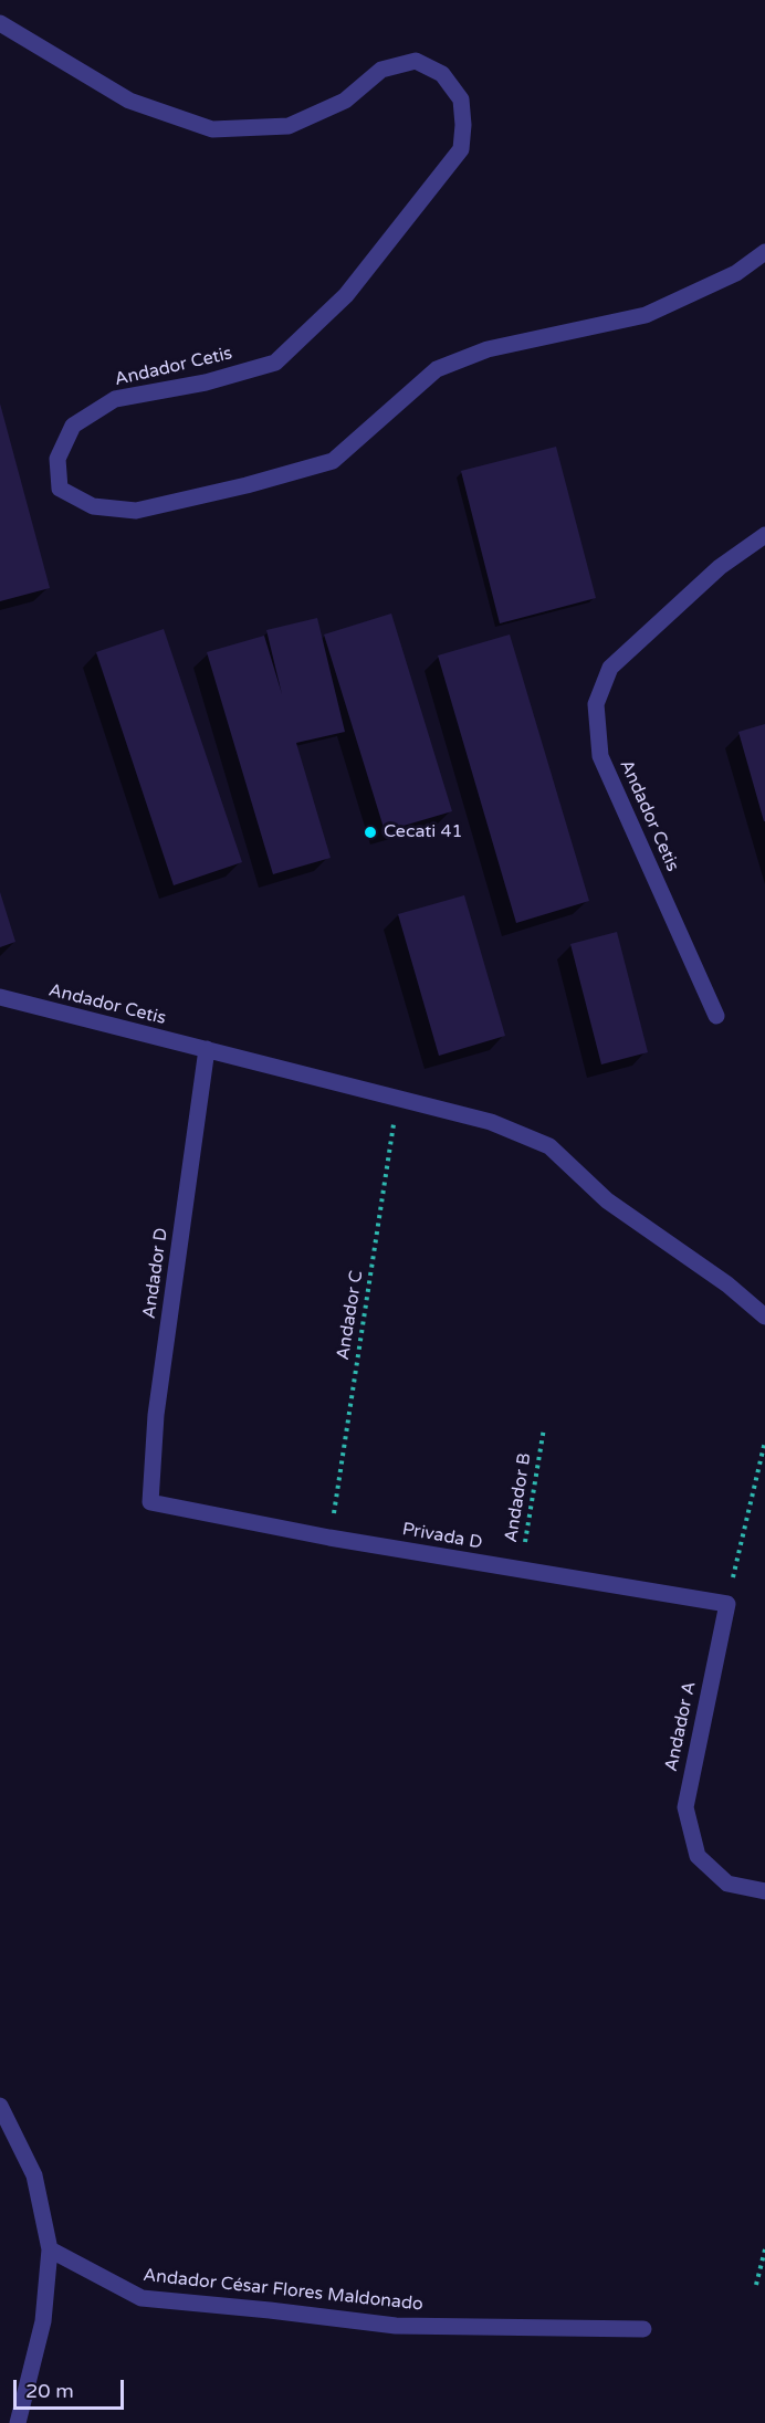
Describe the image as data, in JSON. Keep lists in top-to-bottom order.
{
  "streets": {
    "street": [
      "Andador Cetis",
      "Andador D",
      "Privada D",
      "Andador A",
      "Andador César Flores Maldonado"
    ],
    "path": ["Andador C", "Andador B"]
  },
  "crossings": [
    ["Andador Cetis", "Andador D"],
    ["Andador Cetis", "Andador C"],
    ["Andador D", "Privada D"],
    ["Andador C", "Privada D"],
    ["Andador B", "Privada D"],
    ["Privada D", "Andador A"]
  ],
  "places": ["Cecati 41"],
  "scale_bar": "20 m"
}
